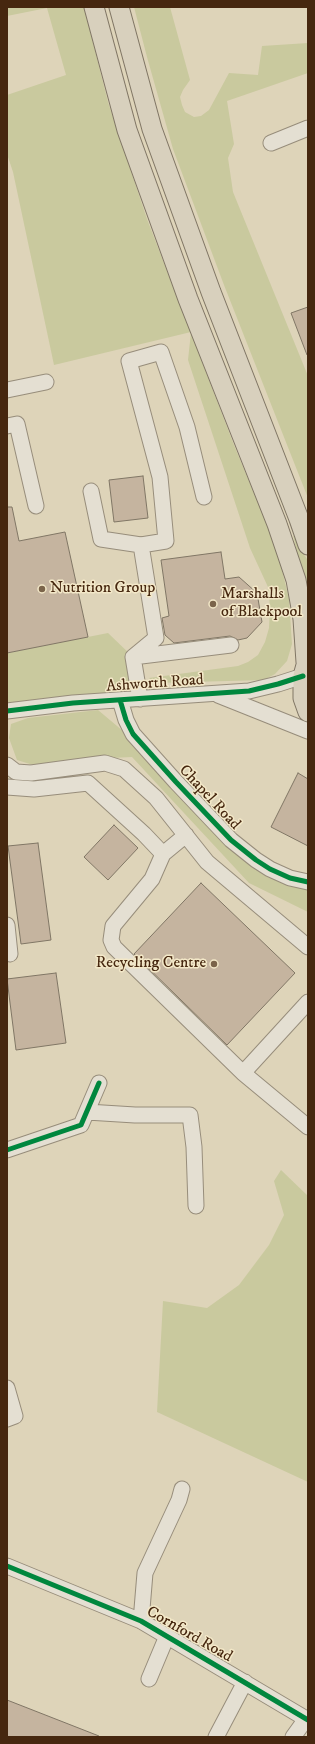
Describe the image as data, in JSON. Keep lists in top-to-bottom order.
{
  "streets": {
    "street": ["Ashworth Road", "Chapel Road", "Cornford Road"]
  },
  "crossings": [
    ["Ashworth Road", "Chapel Road"]
  ],
  "places": ["Nutrition Group", "Marshalls of Blackpool", "Recycling Centre"]
}
